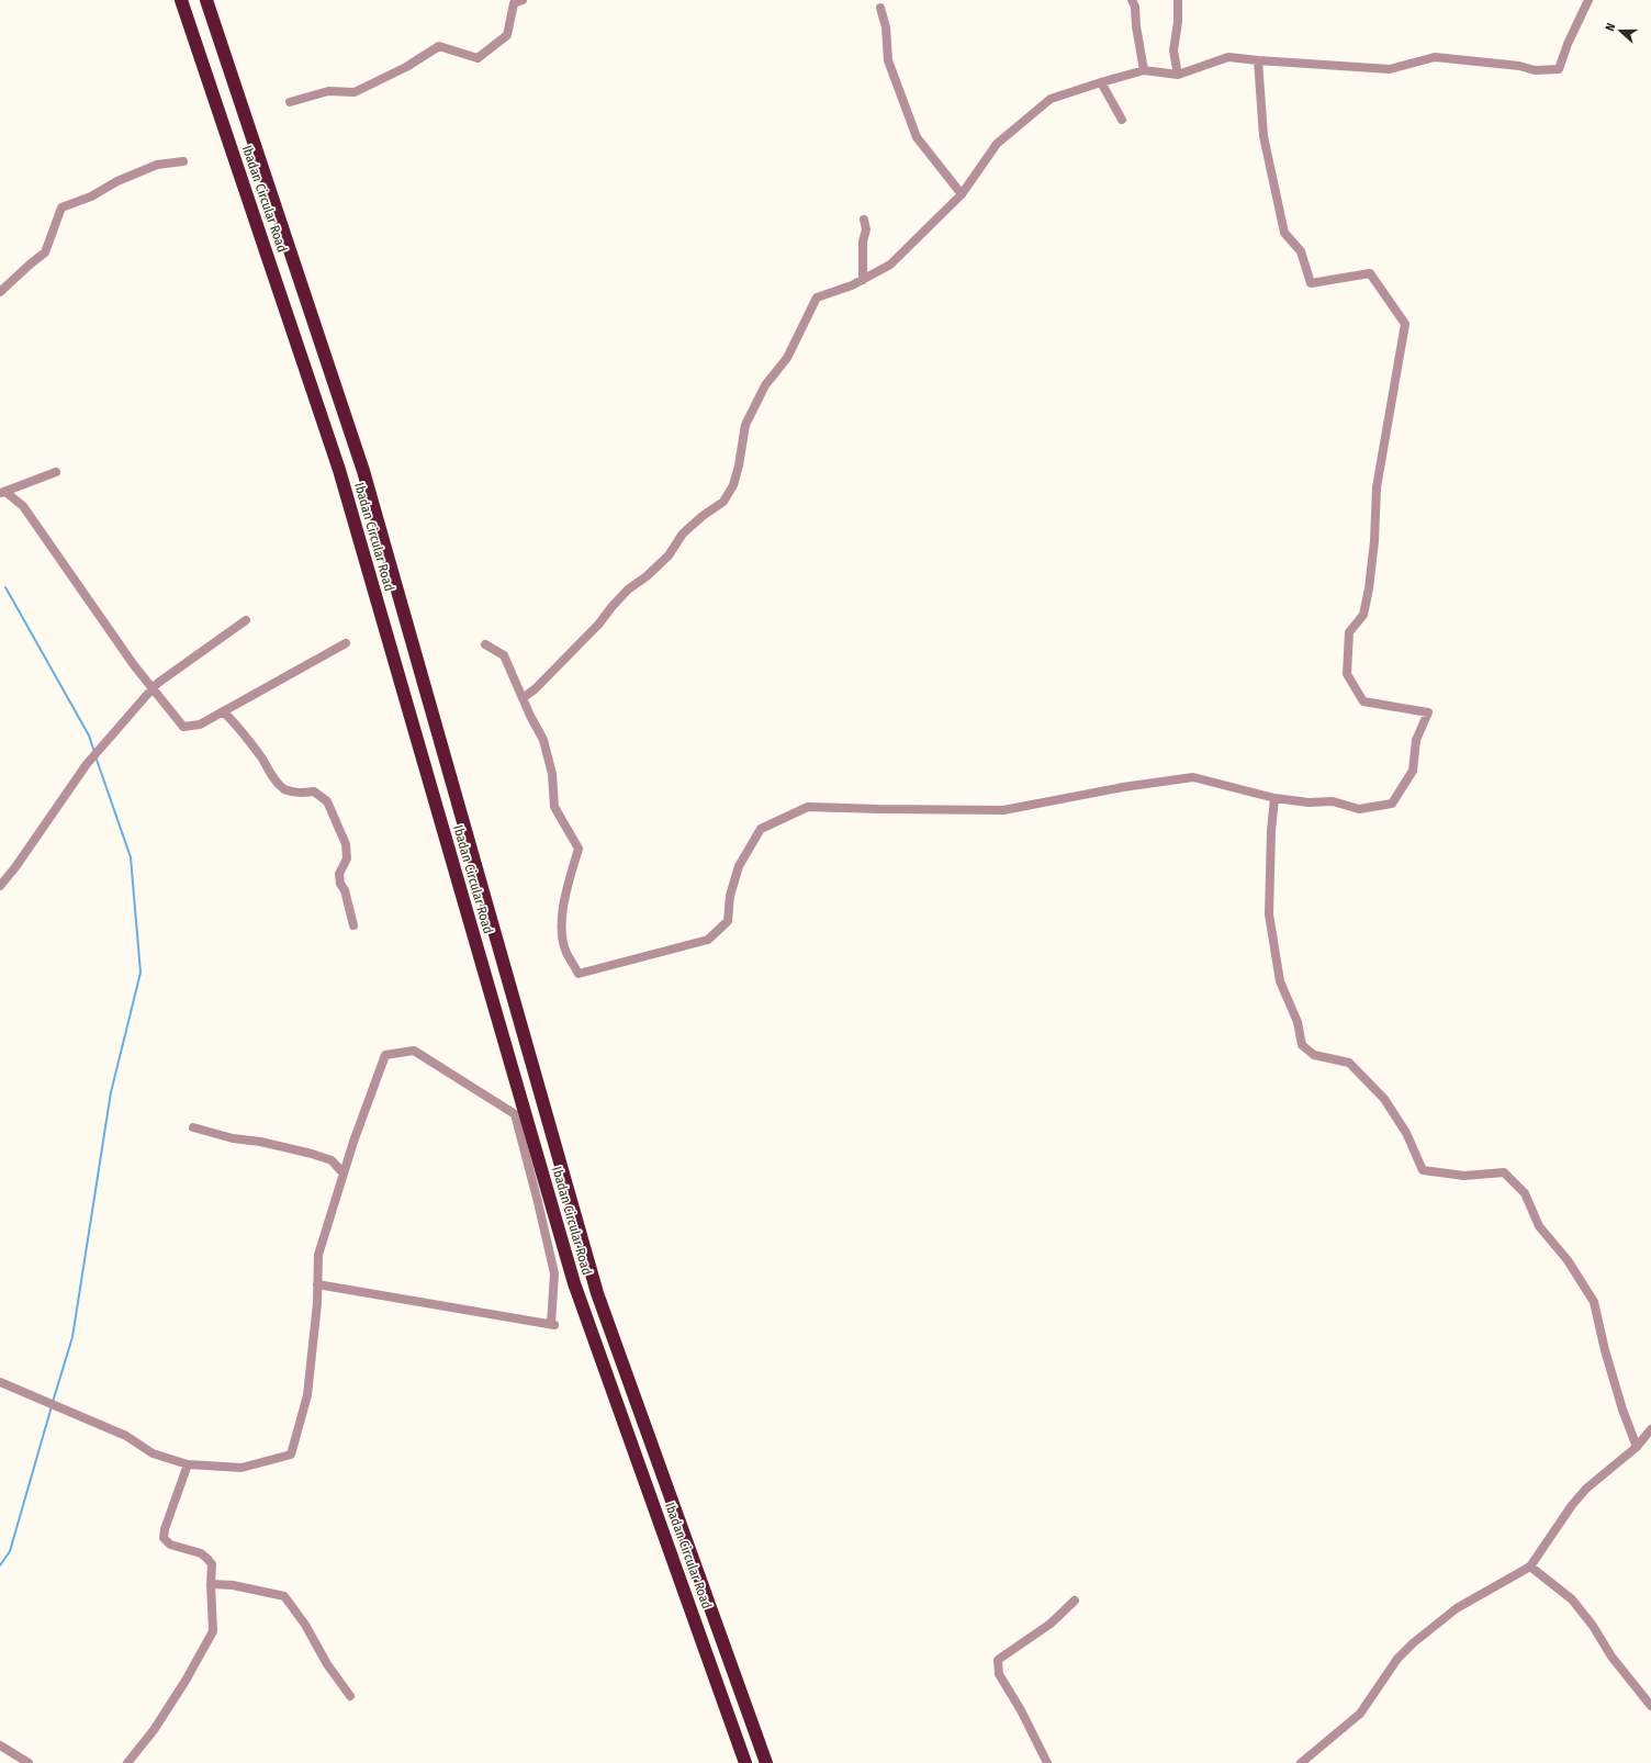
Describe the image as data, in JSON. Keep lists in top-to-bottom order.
{
  "streets": {
    "highway": ["Ibadan Circular Road"]
  },
  "north": "left"
}
